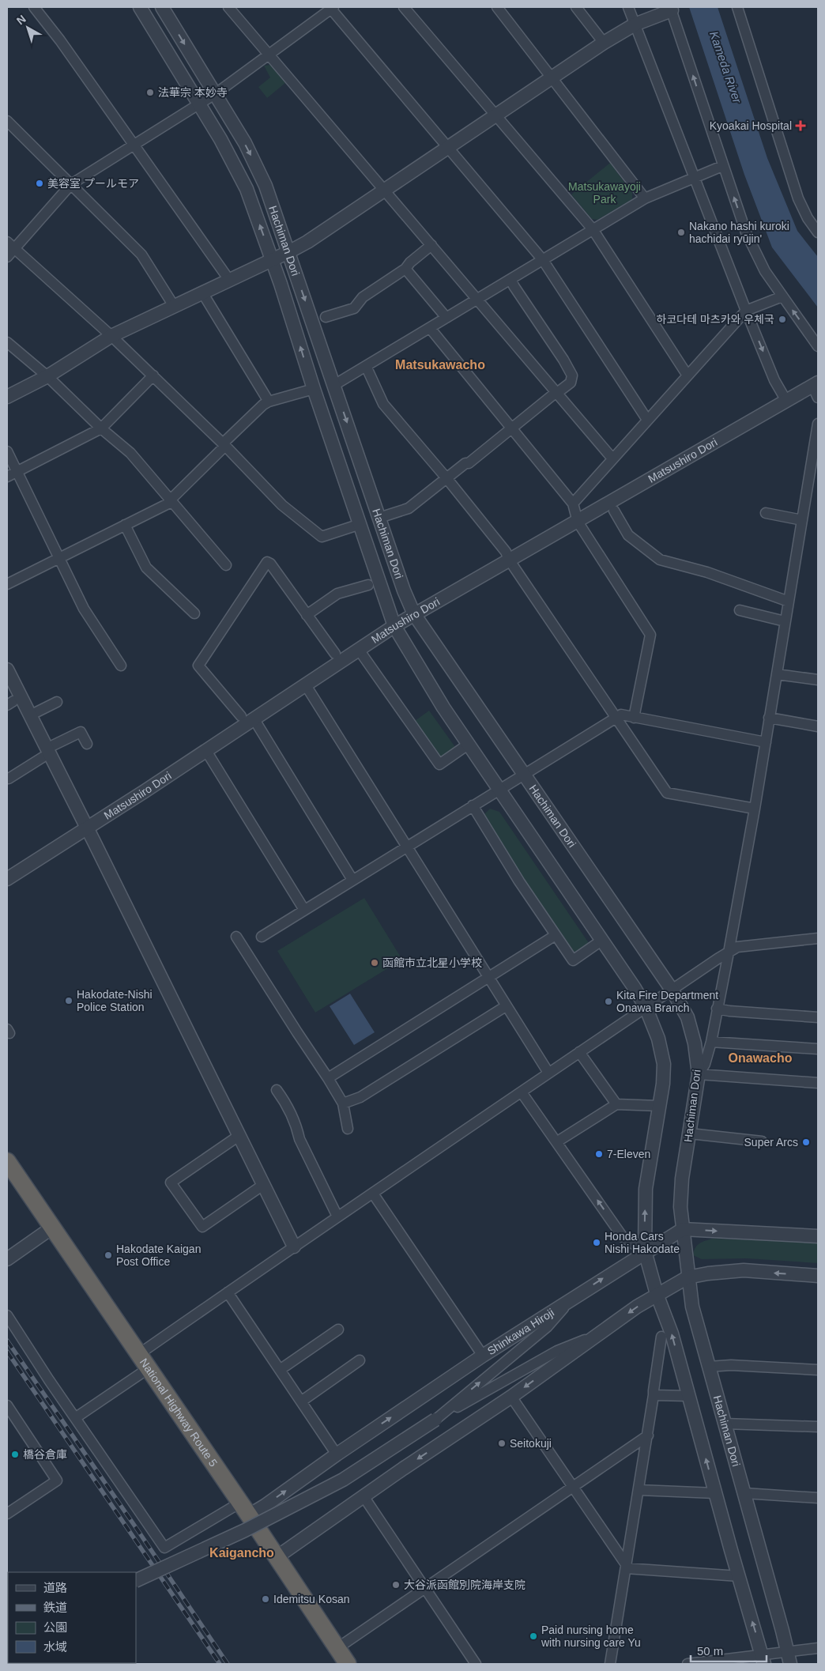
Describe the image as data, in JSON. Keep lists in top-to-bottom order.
{
  "streets": {
    "highway": ["National Highway Route 5"],
    "street": ["Hachiman Dori", "Matsushiro Dori", "Shinkawa Hiroji"]
  },
  "crossings": [
    ["Hachiman Dori", "Matsushiro Dori"],
    ["Hachiman Dori", "Shinkawa Hiroji"],
    ["Shinkawa Hiroji", "National Highway Route 5"]
  ],
  "districts": ["Matsukawacho", "Onawacho", "Kaigancho"],
  "water": ["Kameda River"],
  "parks": ["Matsukawayoji Park"],
  "places": {
    "other": [
      "法華宗 本妙寺",
      "美容室 プールモア",
      "Nakano hashi kuroki hachidai ryūjin'",
      "하코다테 마츠카와 우체국",
      "函館市立北星小学校",
      "Hakodate-Nishi Police Station",
      "Kita Fire Department Onawa Branch",
      "Super Arcs",
      "7-Eleven",
      "Honda Cars Nishi Hakodate",
      "Hakodate Kaigan Post Office",
      "Seitokuji",
      "橋谷倉庫",
      "大谷派函館別院海岸支院",
      "Idemitsu Kosan",
      "Paid nursing home with nursing care Yu"
    ],
    "health": ["Kyoakai Hospital"]
  },
  "legend": [
    "道路",
    "鉄道",
    "公園",
    "水域"
  ],
  "scale_bar": "50 m",
  "north": "top left"
}
